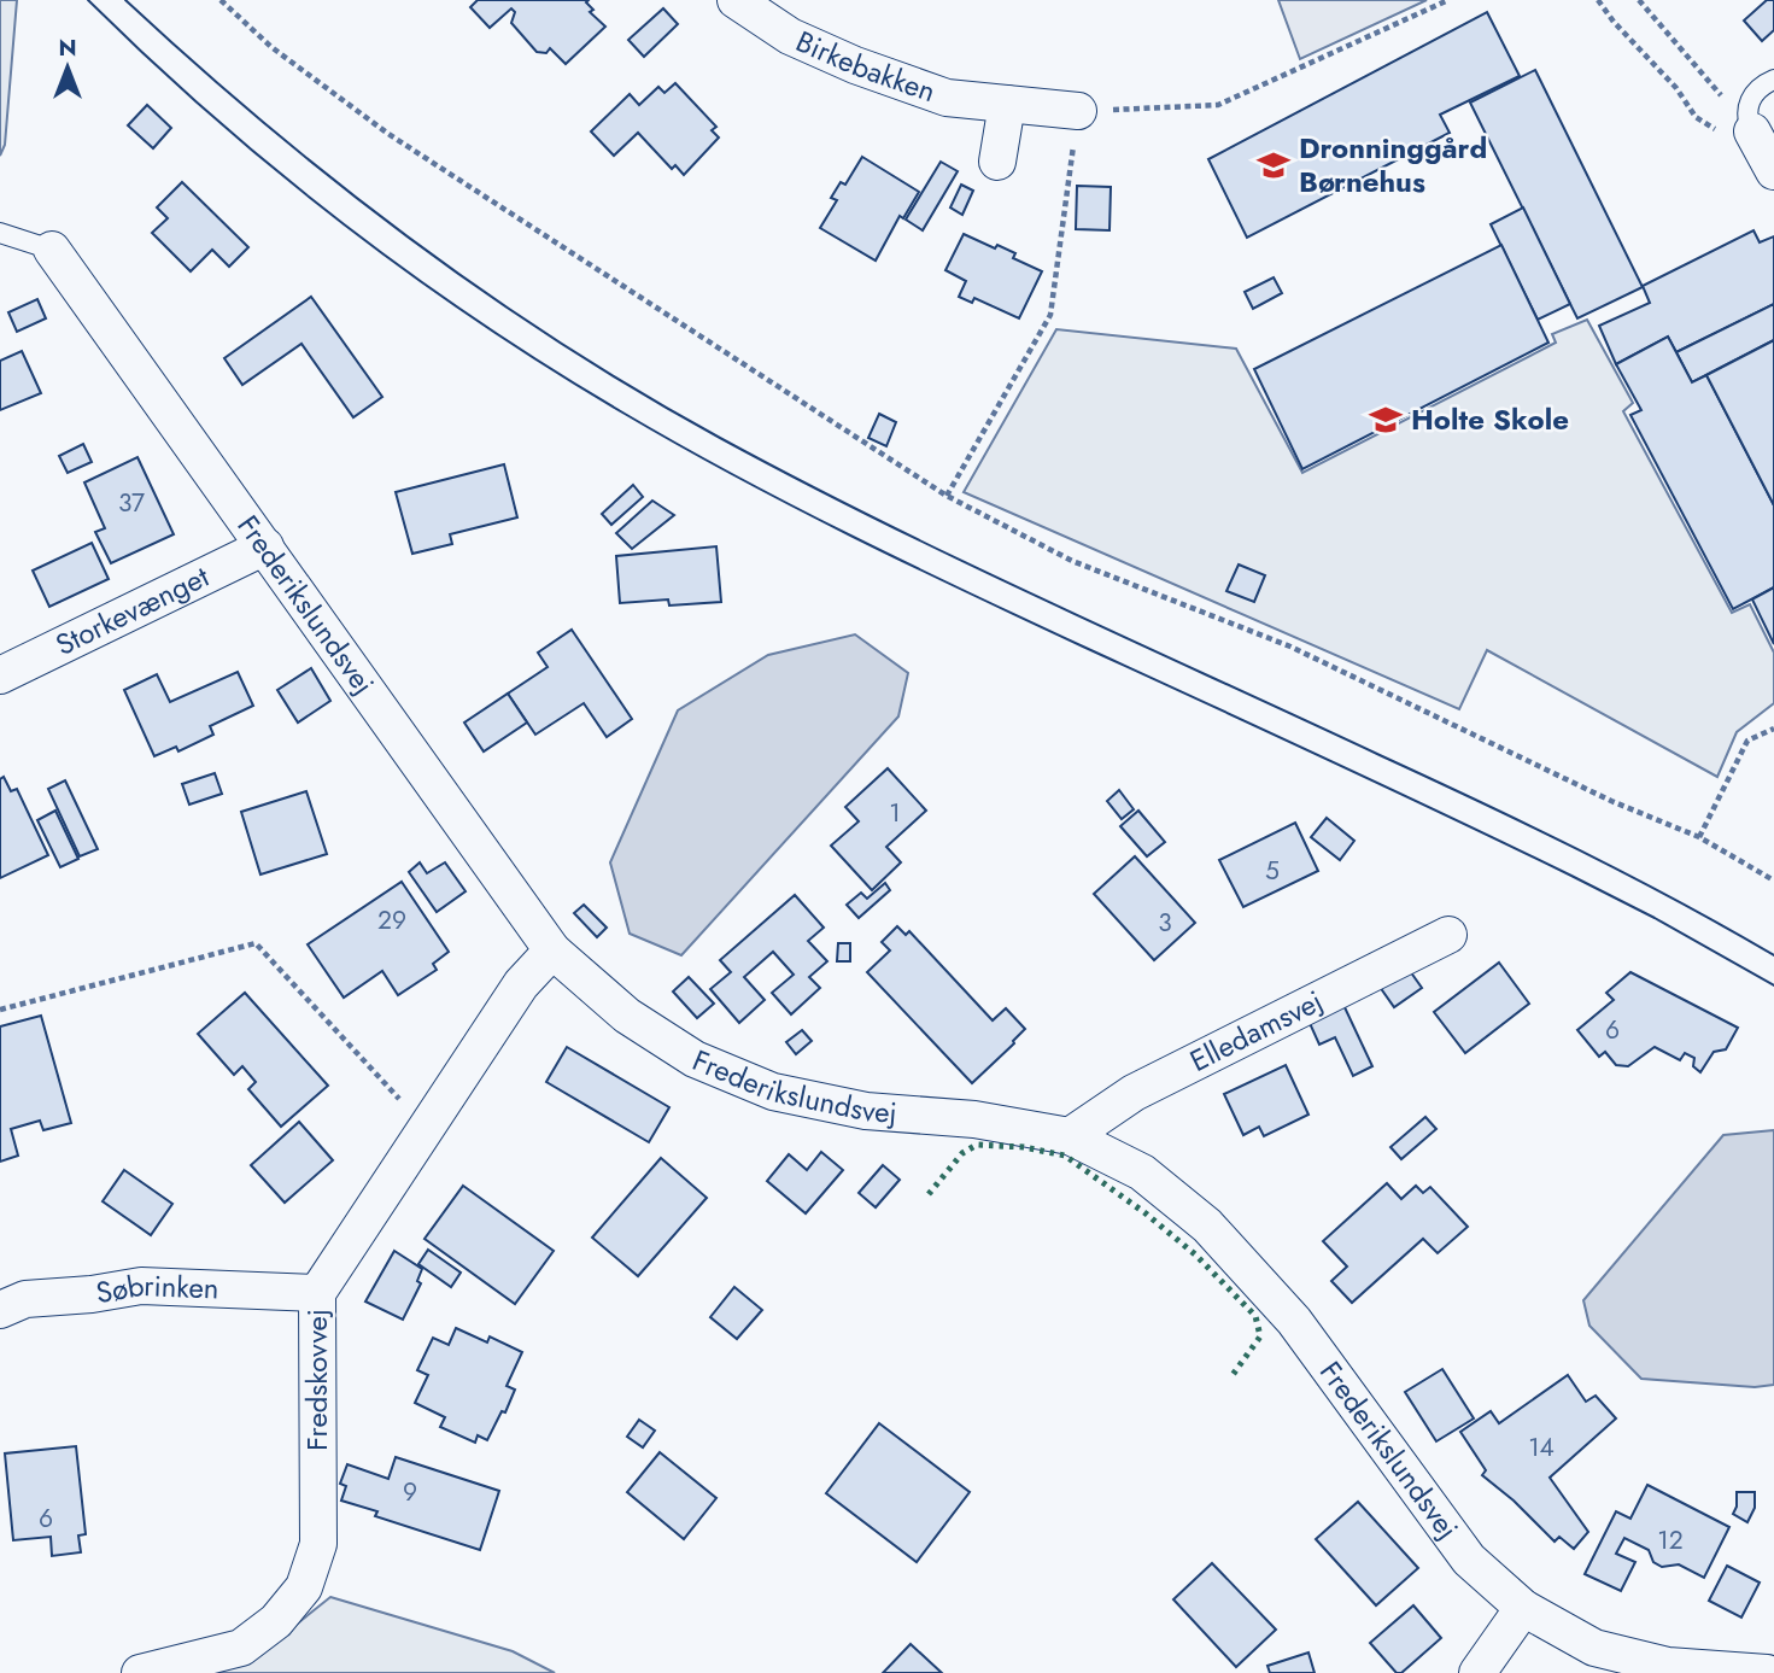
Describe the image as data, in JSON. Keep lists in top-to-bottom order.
{
  "streets": {
    "street": [
      "Birkebakken",
      "Frederikslundsvej",
      "Storkevænget",
      "Elledamsvej",
      "Søbrinken",
      "Fredskovvej"
    ]
  },
  "crossings": [
    ["Frederikslundsvej", "Storkevænget"],
    ["Frederikslundsvej", "Elledamsvej"],
    ["Frederikslundsvej", "Fredskovvej"],
    ["Søbrinken", "Fredskovvej"]
  ],
  "places": {
    "school or university": ["Dronninggård Børnehus", "Holte Skole"]
  },
  "house_numbers": [
    "37",
    "1",
    "5",
    "29",
    "3",
    "6",
    "14",
    "9",
    "6",
    "12"
  ],
  "north": "top"
}
